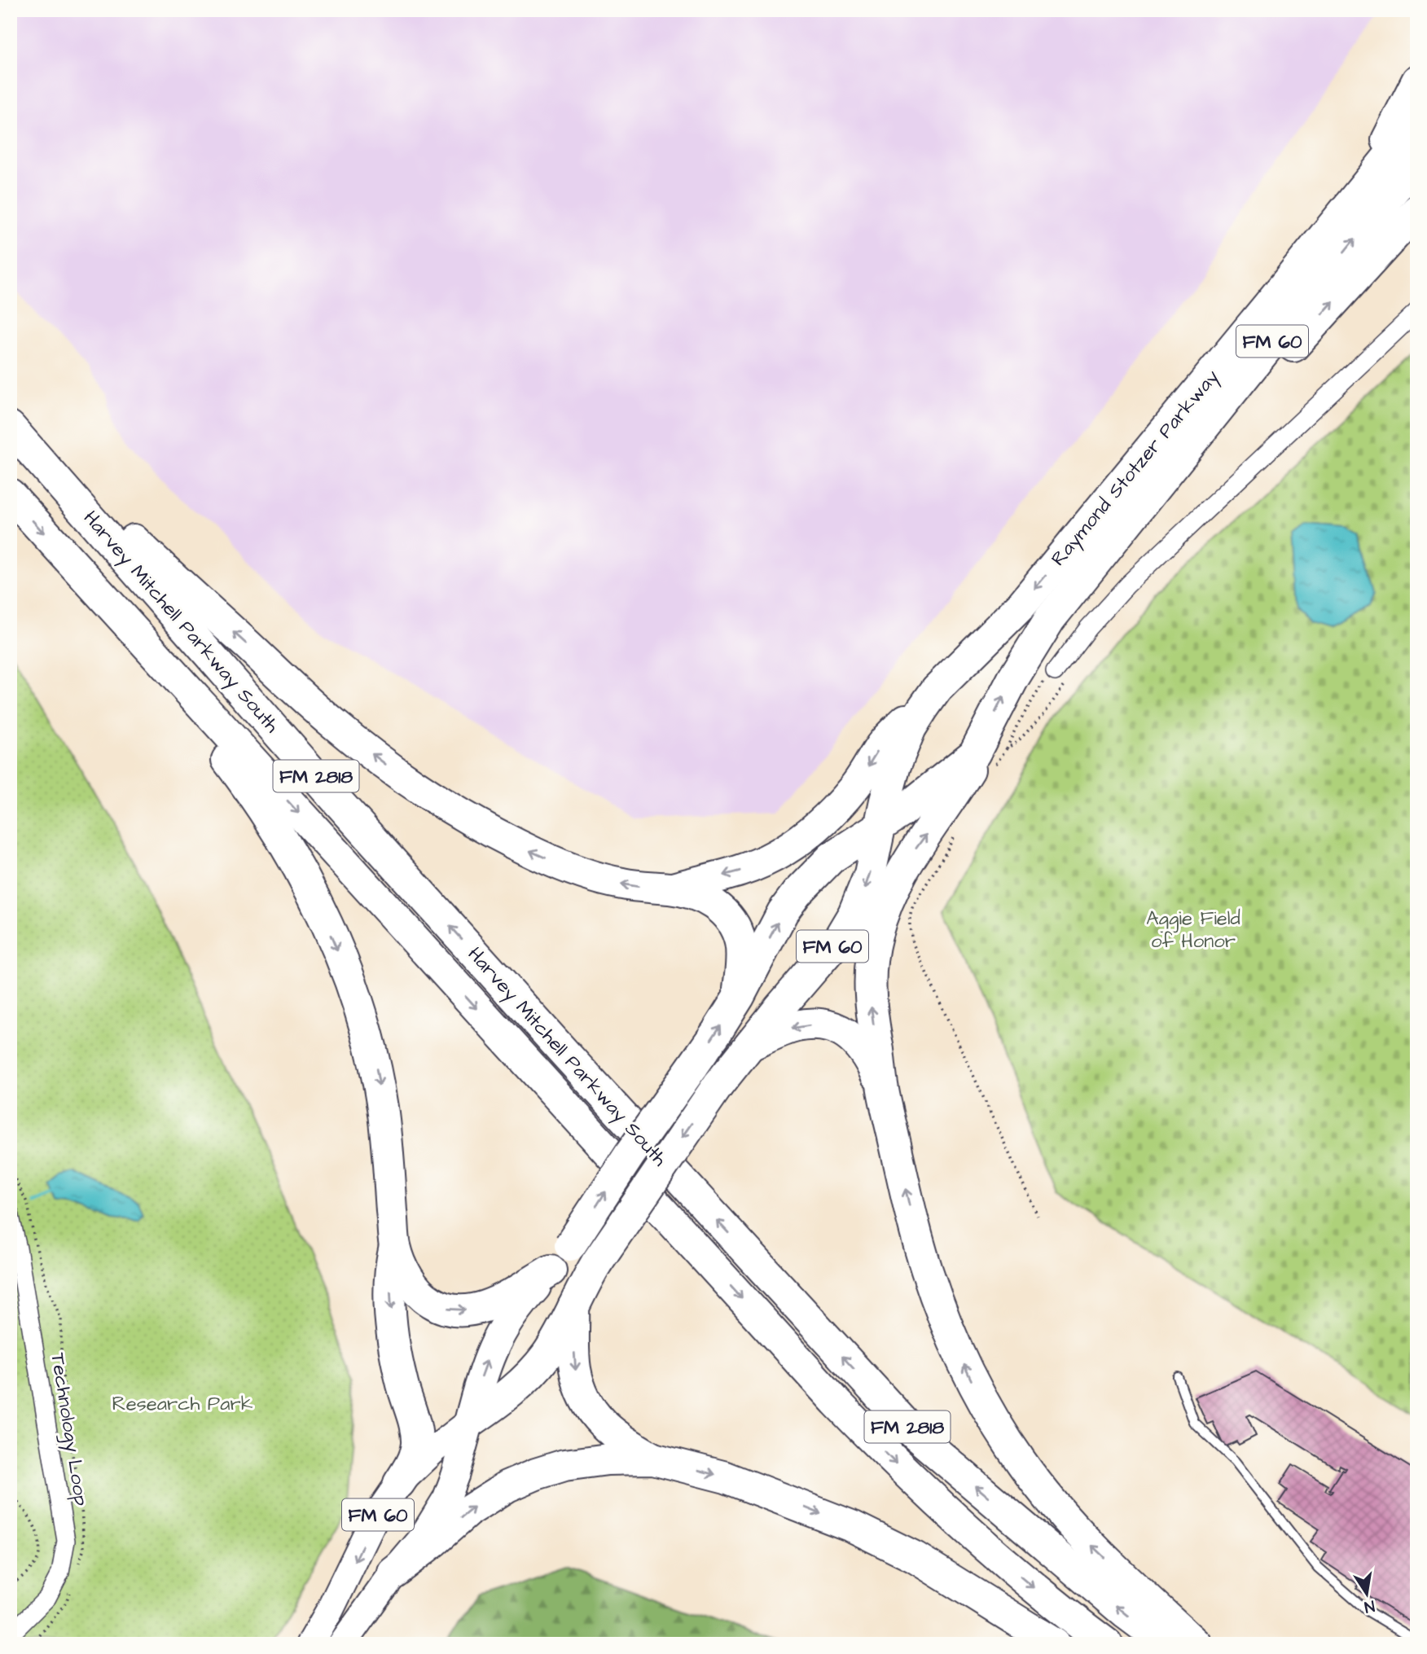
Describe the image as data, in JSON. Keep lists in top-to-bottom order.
{
  "streets": {
    "highway": [
      "FM 60",
      "Raymond Stotzer Parkway",
      "Harvey Mitchell Parkway South",
      "FM 2818"
    ],
    "street": ["Technology Loop"]
  },
  "parks": ["Aggie Field of Honor", "Research Park"],
  "north": "bottom"
}
